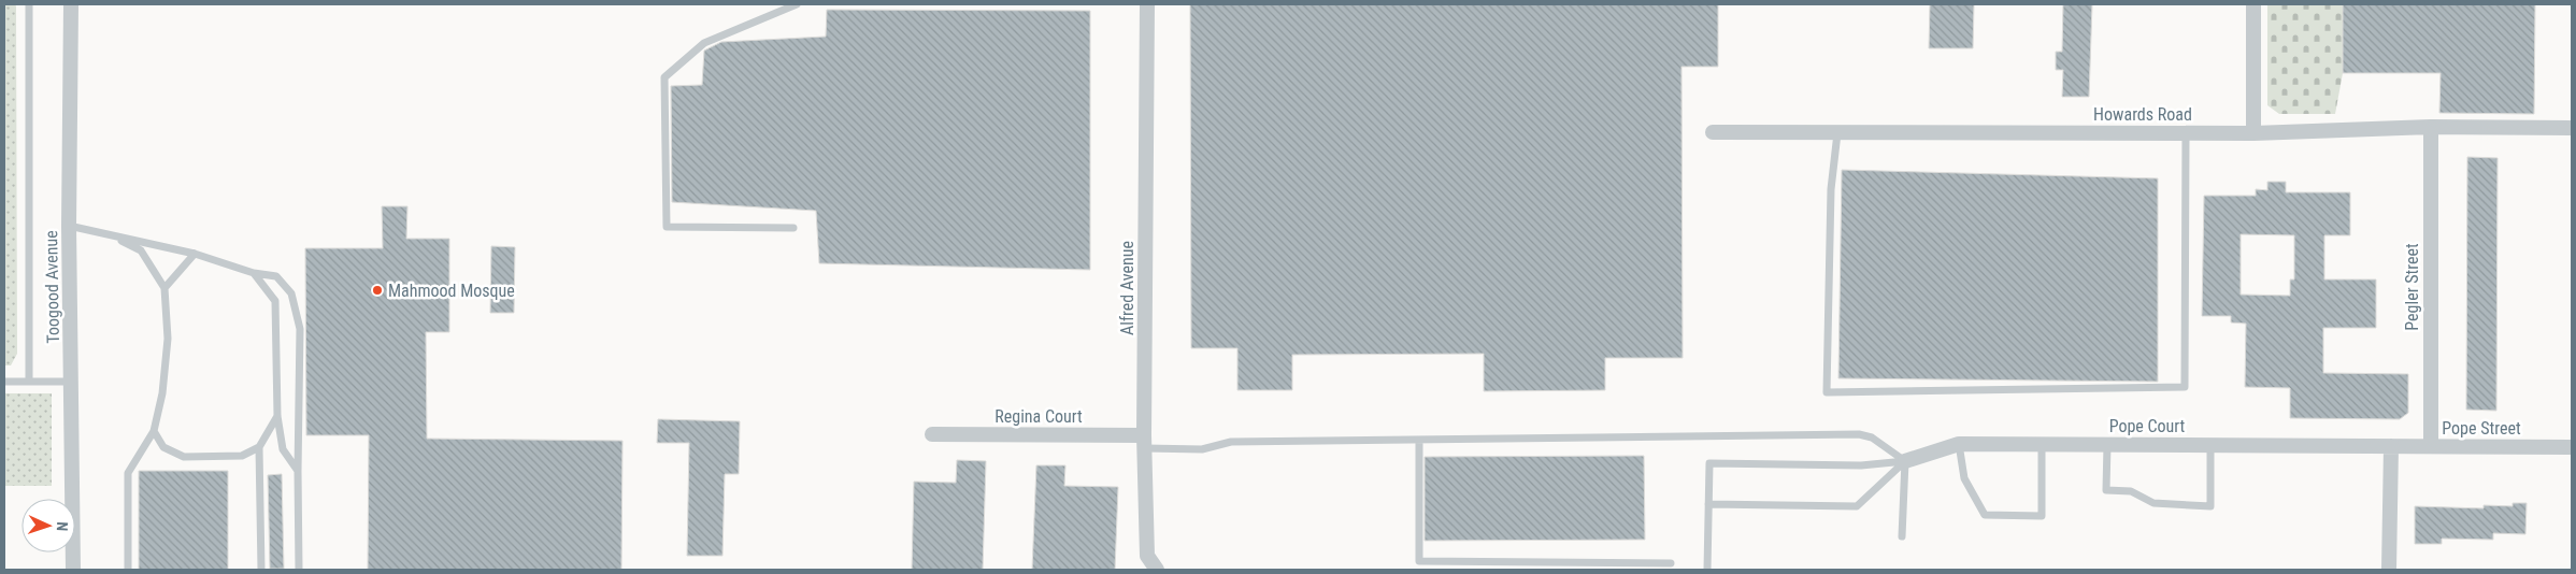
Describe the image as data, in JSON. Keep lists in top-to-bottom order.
{
  "streets": {
    "street": [
      "Howards Road",
      "Toogood Avenue",
      "Pegler Street",
      "Alfred Avenue",
      "Regina Court",
      "Pope Court",
      "Pope Street"
    ]
  },
  "crossings": [
    ["Howards Road", "Pegler Street"],
    ["Pegler Street", "Pope Street"],
    ["Alfred Avenue", "Regina Court"],
    ["Pope Court", "Pope Street"]
  ],
  "places": ["Mahmood Mosque"],
  "north": "right"
}
